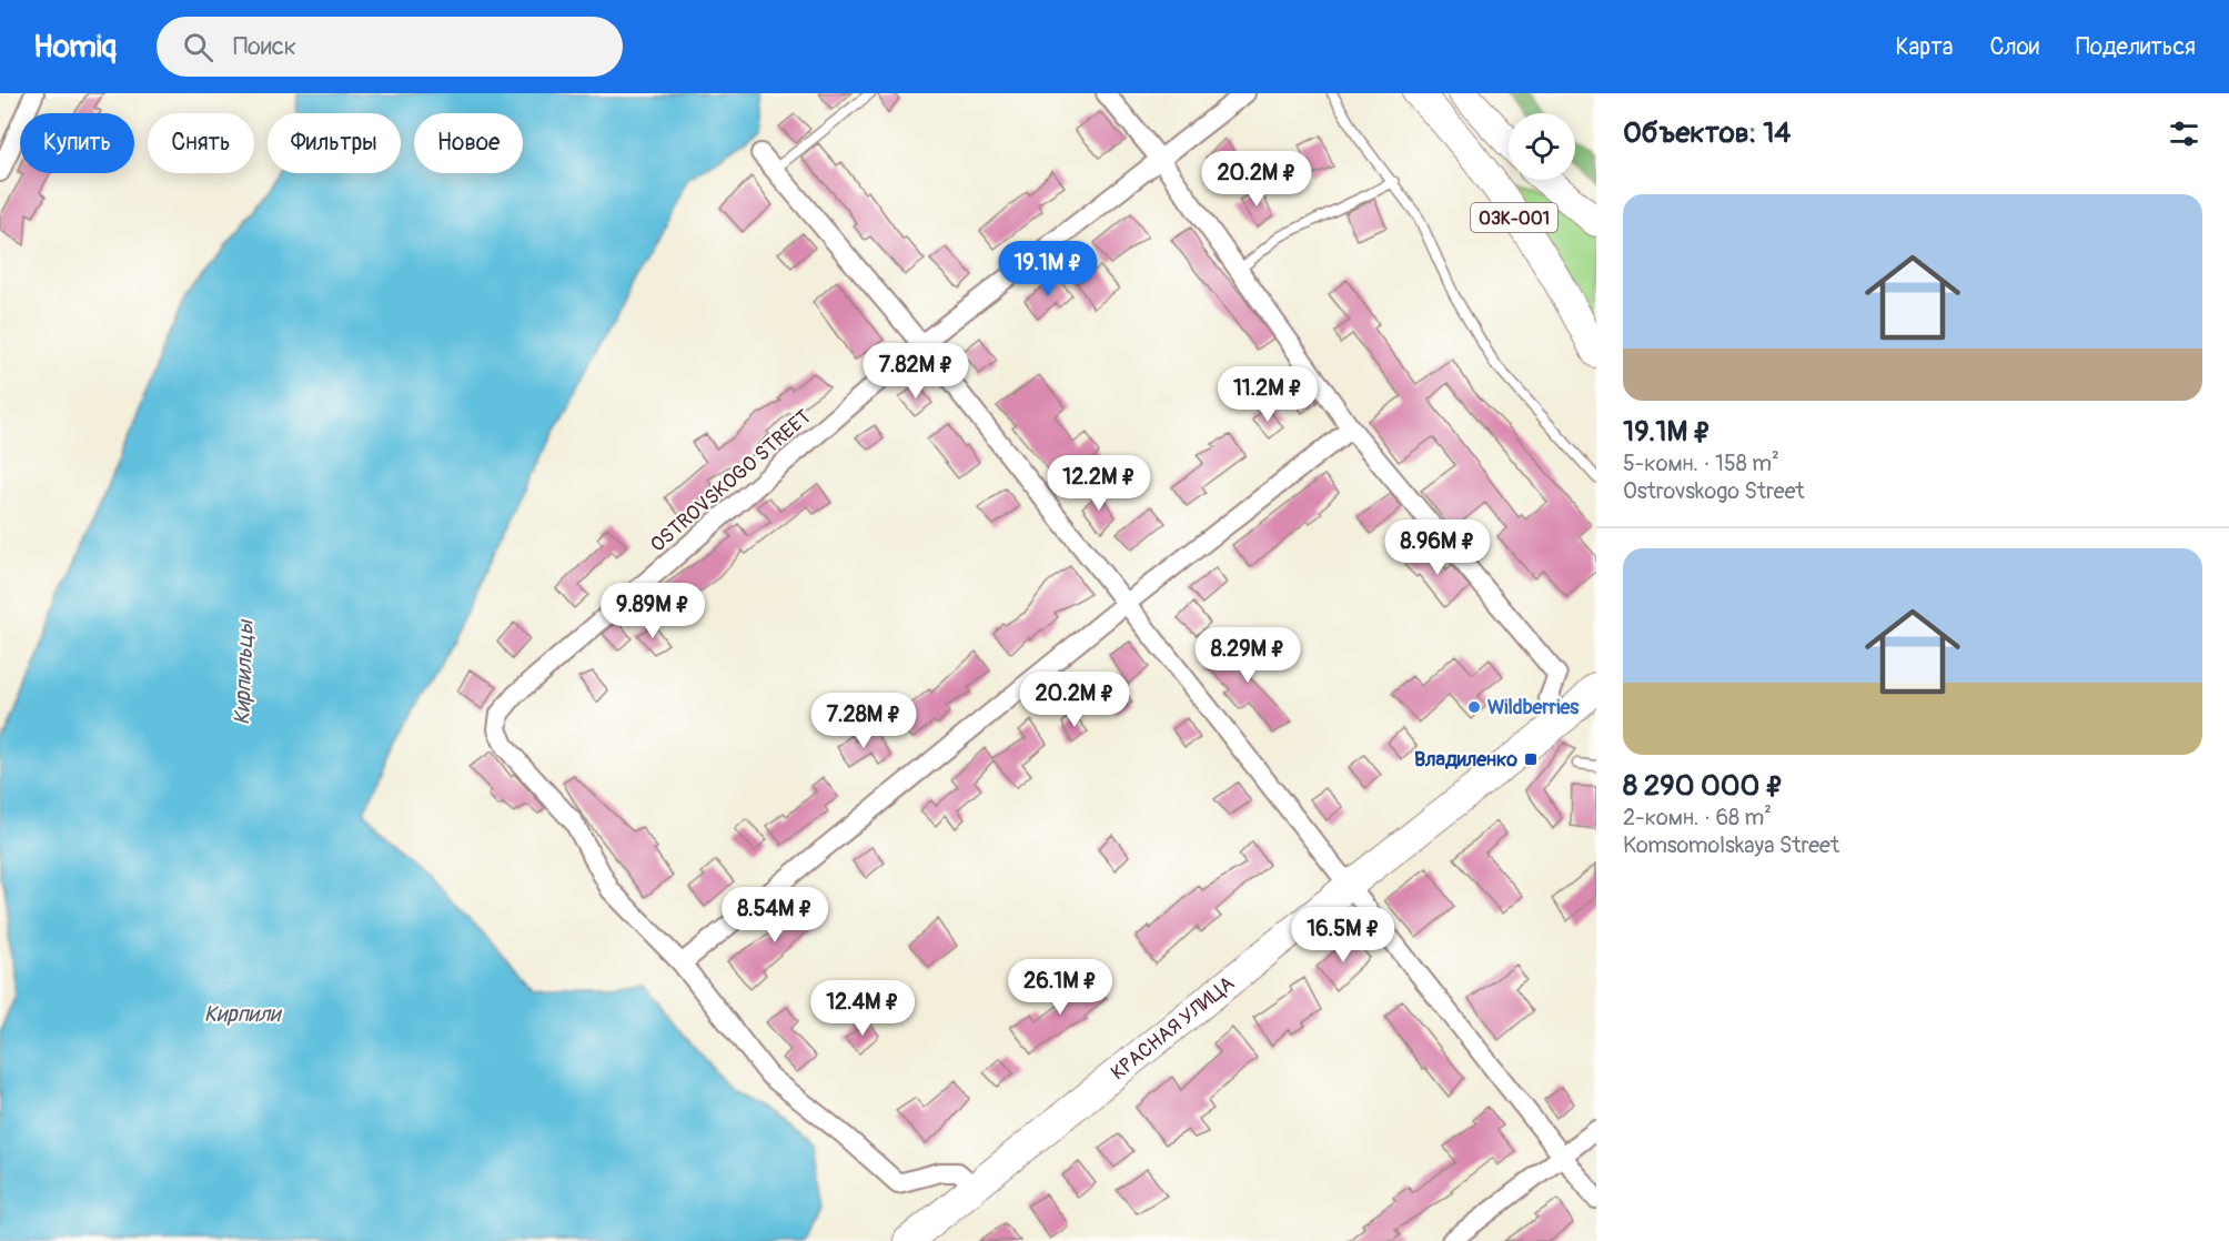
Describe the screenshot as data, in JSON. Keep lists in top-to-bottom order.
{
  "streets": {
    "main road": ["03К-001", "КРАСНАЯ УЛИЦА"],
    "street": ["OSTROVSKOGO STREET"]
  },
  "water": ["Кирпильцы", "Кирпили"],
  "places": {
    "other": ["Wildberries"],
    "transit": ["Владиленко"]
  },
  "page": {
    "header": "Homiq",
    "search": "Поиск",
    "nav": ["Карта", "Слои", "Поделиться"],
    "heading": "Объектов: 14",
    "chip": [
      "Купить",
      "Снять",
      "Фильтры",
      "Новое"
    ],
    "price": [
      "20.2M ₽",
      "19.1M ₽",
      "7.82M ₽",
      "11.2M ₽",
      "12.2M ₽",
      "8.96M ₽",
      "9.89M ₽",
      "8.29M ₽",
      "20.2M ₽",
      "7.28M ₽",
      "8.54M ₽",
      "16.5M ₽",
      "26.1M ₽",
      "12.4M ₽"
    ],
    "list": [
      {
        "name": "19.1M ₽",
        "note": "5-комн. · 158 m² · Ostrovskogo Street"
      },
      {
        "name": "8 290 000 ₽",
        "note": "2-комн. · 68 m² · Komsomolskaya Street"
      }
    ]
  }
}
